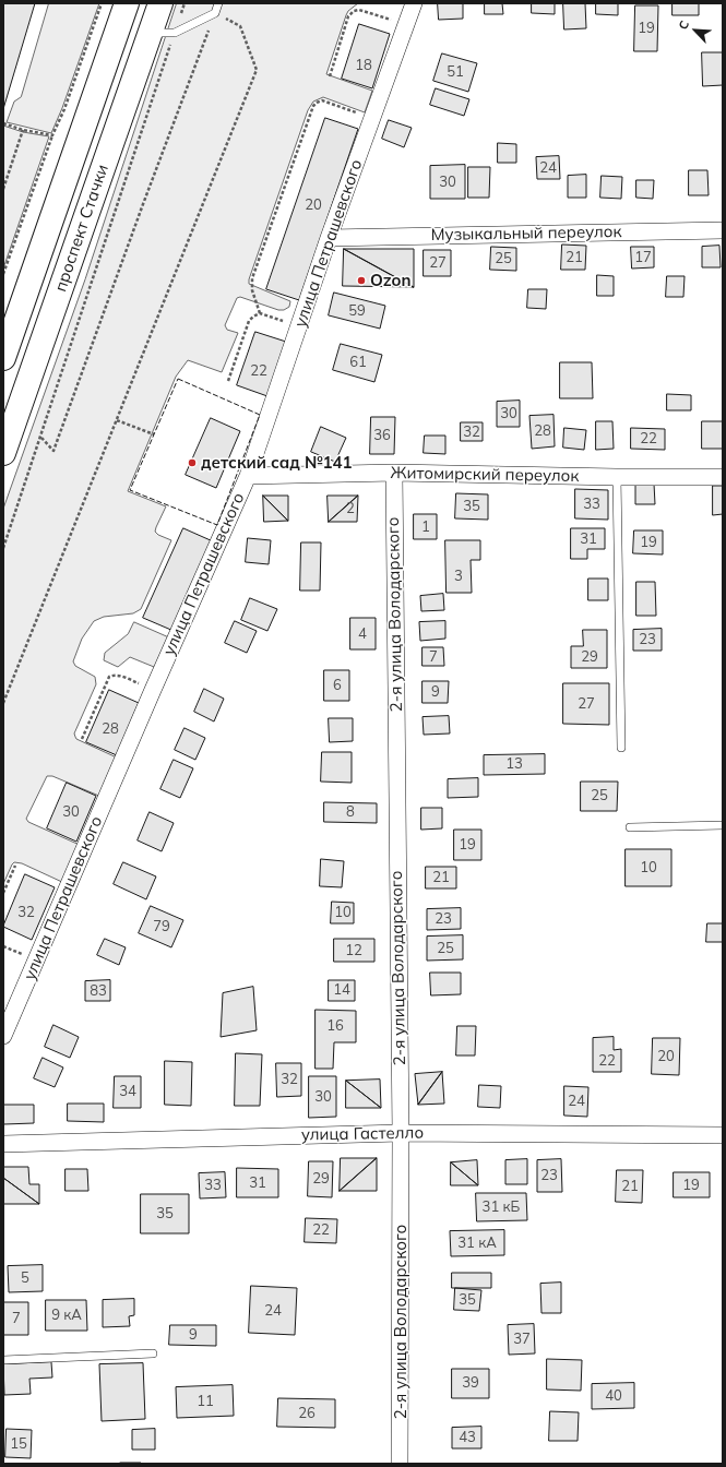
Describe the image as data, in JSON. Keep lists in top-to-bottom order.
{
  "streets": {
    "main road": ["проспект Стачки"],
    "street": [
      "Музыкальный переулок",
      "улица Петрашевского",
      "Житомирский переулок",
      "2-я улица Володарского",
      "улица Гастелло"
    ]
  },
  "crossings": [
    ["Музыкальный переулок", "улица Петрашевского"],
    ["улица Петрашевского", "Житомирский переулок"],
    ["Житомирский переулок", "2-я улица Володарского"],
    ["2-я улица Володарского", "улица Гастелло"]
  ],
  "places": ["Ozon", "детский сад №141"],
  "house_numbers": [
    "19",
    "18",
    "51",
    "24",
    "30",
    "20",
    "21",
    "17",
    "25",
    "27",
    "59",
    "61",
    "22",
    "30",
    "28",
    "32",
    "36",
    "22",
    "33",
    "35",
    "2",
    "1",
    "31",
    "19",
    "3",
    "4",
    "23",
    "7",
    "29",
    "6",
    "9",
    "27",
    "28",
    "13",
    "25",
    "30",
    "8",
    "19",
    "10",
    "21",
    "32",
    "10",
    "23",
    "79",
    "25",
    "12",
    "14",
    "83",
    "16",
    "20",
    "22",
    "32",
    "34",
    "30",
    "24",
    "23",
    "29",
    "31",
    "33",
    "19",
    "21",
    "31 кБ",
    "35",
    "22",
    "31 кА",
    "5",
    "35",
    "24",
    "9 кА",
    "7",
    "9",
    "37",
    "39",
    "40",
    "11",
    "26",
    "43",
    "15"
  ],
  "north": "top left"
}
